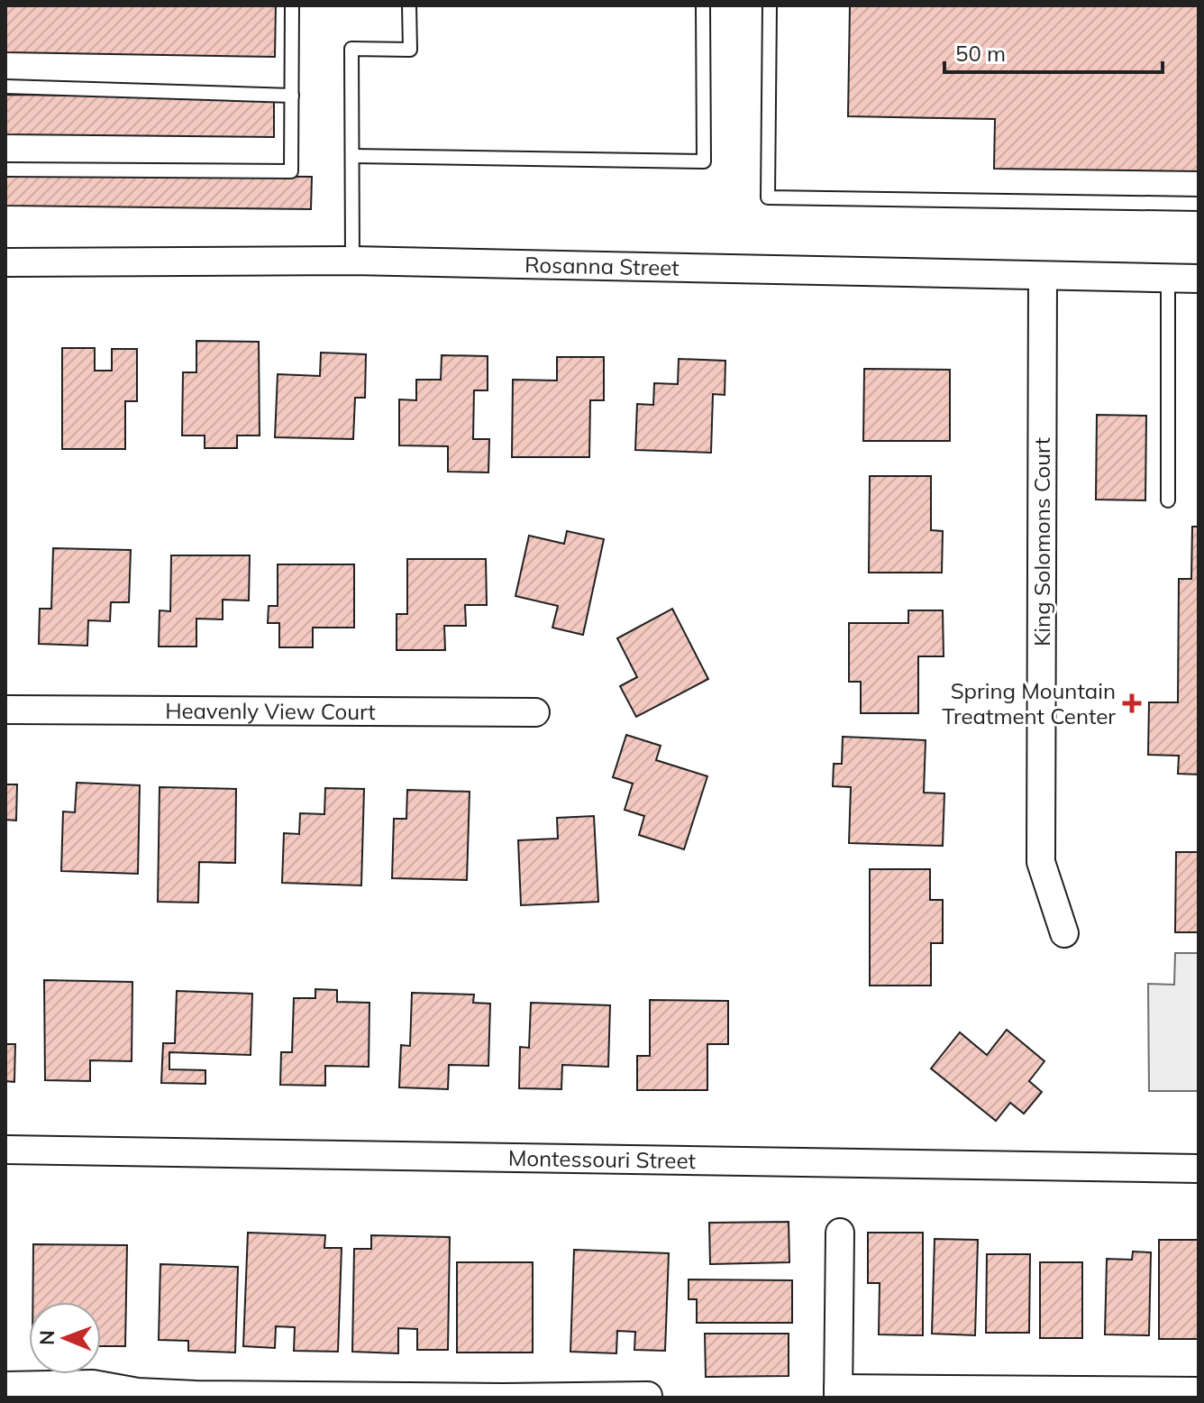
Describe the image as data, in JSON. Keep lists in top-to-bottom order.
{
  "streets": {
    "street": [
      "Rosanna Street",
      "King Solomons Court",
      "Heavenly View Court",
      "Montessouri Street"
    ]
  },
  "crossings": [
    ["Rosanna Street", "King Solomons Court"]
  ],
  "places": {
    "health": ["Spring Mountain Treatment Center"]
  },
  "scale_bar": "50 m",
  "north": "left"
}
